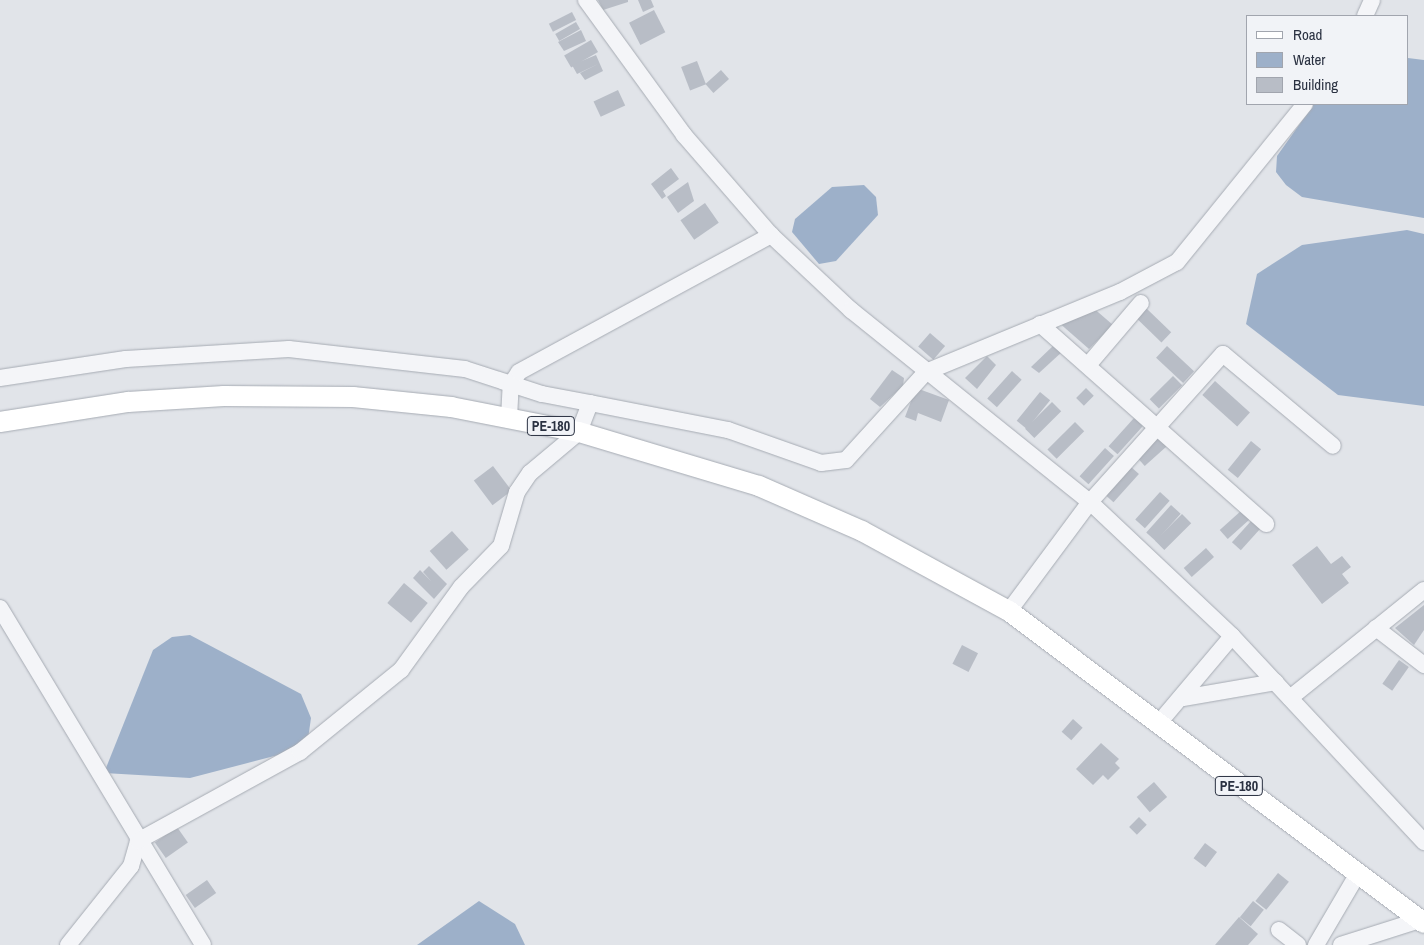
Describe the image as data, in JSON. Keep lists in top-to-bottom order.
{
  "streets": {
    "main road": ["PE-180"]
  },
  "legend": ["Road", "Water", "Building"]
}
